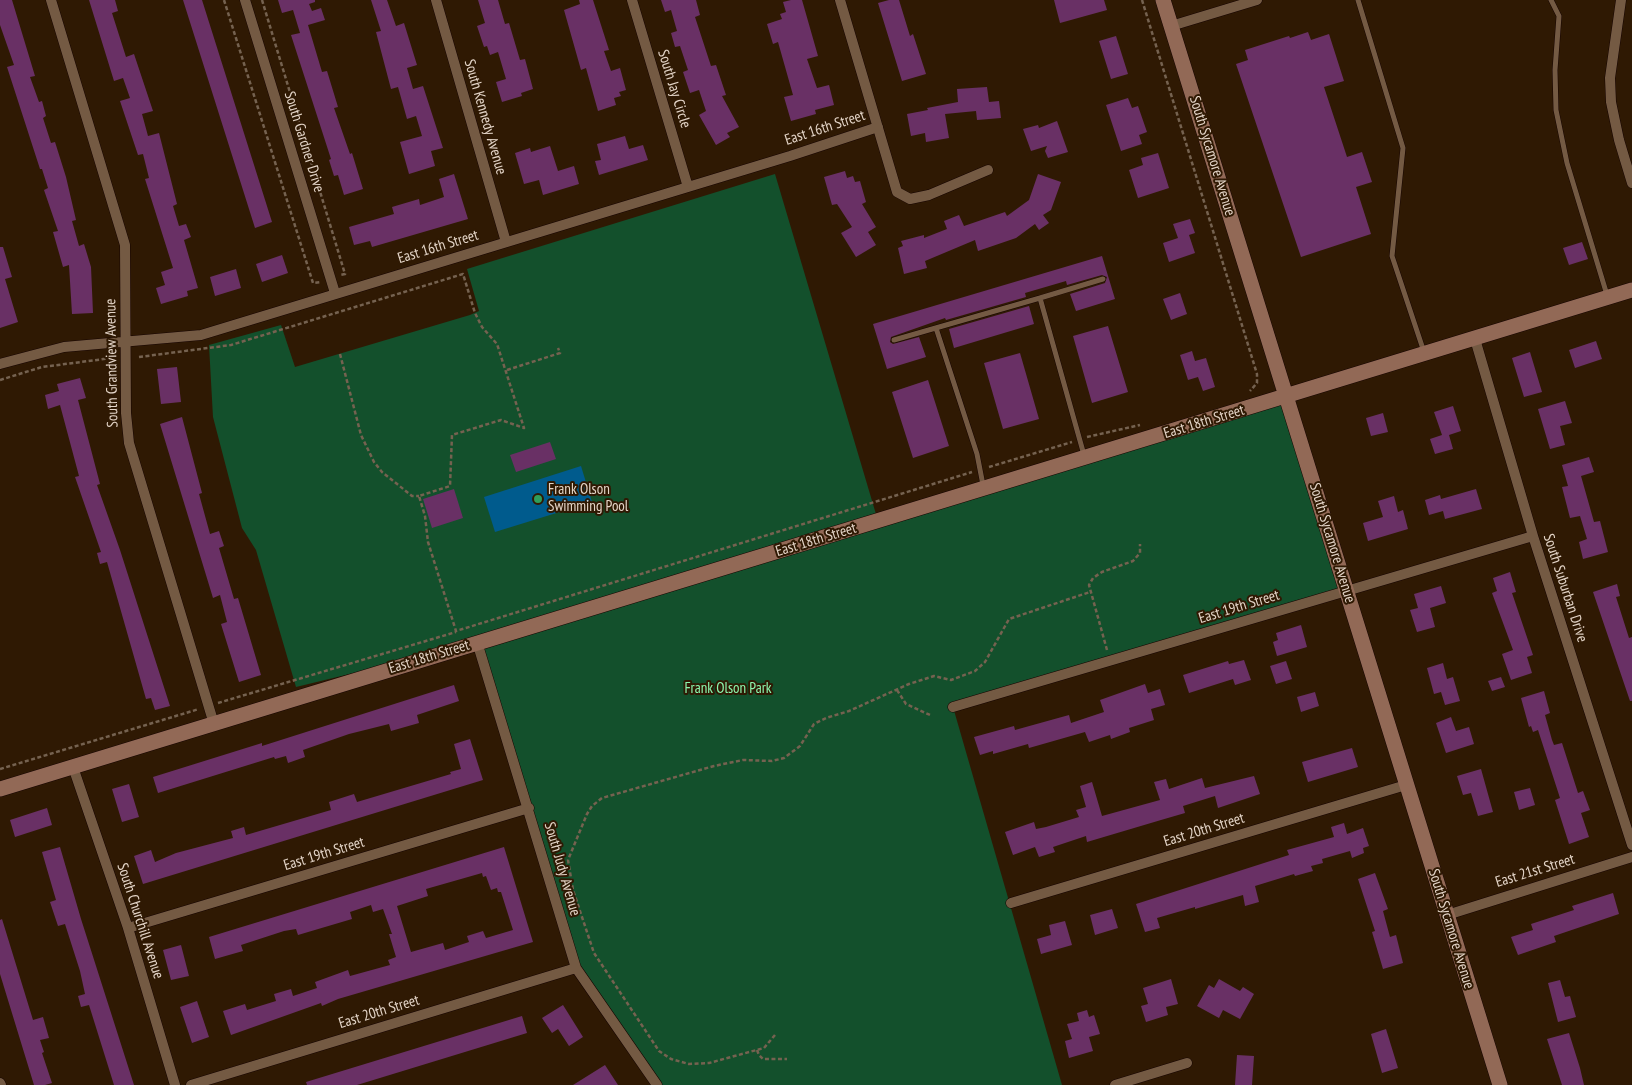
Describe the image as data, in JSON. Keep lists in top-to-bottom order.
{
  "streets": {
    "street": [
      "South Jay Circle",
      "South Kennedy Avenue",
      "East 16th Street",
      "South Gardner Drive",
      "South Sycamore Avenue",
      "South Grandview Avenue",
      "East 18th Street",
      "South Suburban Drive",
      "East 19th Street",
      "East 20th Street",
      "South Judy Avenue",
      "East 21st Street",
      "South Churchill Avenue"
    ]
  },
  "crossings": [
    ["South Jay Circle", "East 16th Street"],
    ["South Kennedy Avenue", "East 16th Street"],
    ["East 16th Street", "South Gardner Drive"],
    ["East 16th Street", "South Grandview Avenue"],
    ["South Sycamore Avenue", "East 18th Street"],
    ["South Sycamore Avenue", "East 19th Street"],
    ["South Sycamore Avenue", "East 20th Street"],
    ["South Sycamore Avenue", "East 21st Street"],
    ["South Grandview Avenue", "East 18th Street"],
    ["East 18th Street", "South Suburban Drive"],
    ["East 18th Street", "South Judy Avenue"],
    ["East 18th Street", "South Churchill Avenue"],
    ["South Suburban Drive", "East 19th Street"],
    ["East 19th Street", "South Judy Avenue"],
    ["East 19th Street", "South Churchill Avenue"],
    ["East 20th Street", "South Judy Avenue"]
  ],
  "parks": ["Frank Olson Park"],
  "places": ["Frank Olson Swimming Pool"]
}
